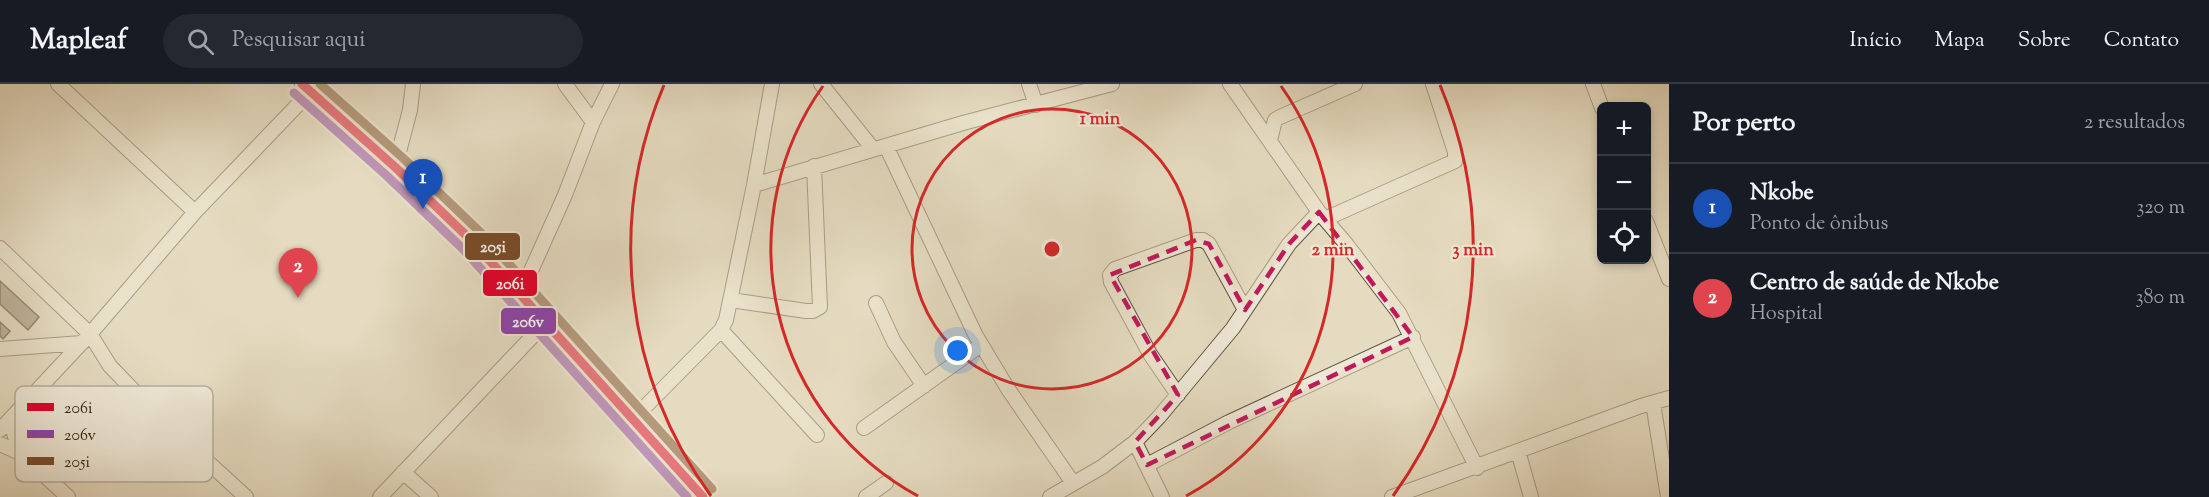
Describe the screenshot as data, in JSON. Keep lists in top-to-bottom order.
{
  "lines": ["transit line 206i", "transit line 205i", "transit line 206v"],
  "legend": ["206i", "206v", "205i"],
  "page": {
    "header": "Mapleaf",
    "search": "Pesquisar aqui",
    "nav": [
      "Início",
      "Mapa",
      "Sobre",
      "Contato"
    ],
    "heading": ["Por perto", "2 resultados"],
    "map_buttons": ["+", "−"],
    "pins": ["1", "2"],
    "list": [
      {
        "mark": "1",
        "name": "Nkobe",
        "note": "Ponto de ônibus",
        "value": "320 m"
      },
      {
        "mark": "2",
        "name": "Centro de saúde de Nkobe",
        "note": "Hospital",
        "value": "380 m"
      }
    ]
  },
  "rings": ["1 min", "2 min", "3 min"]
}
